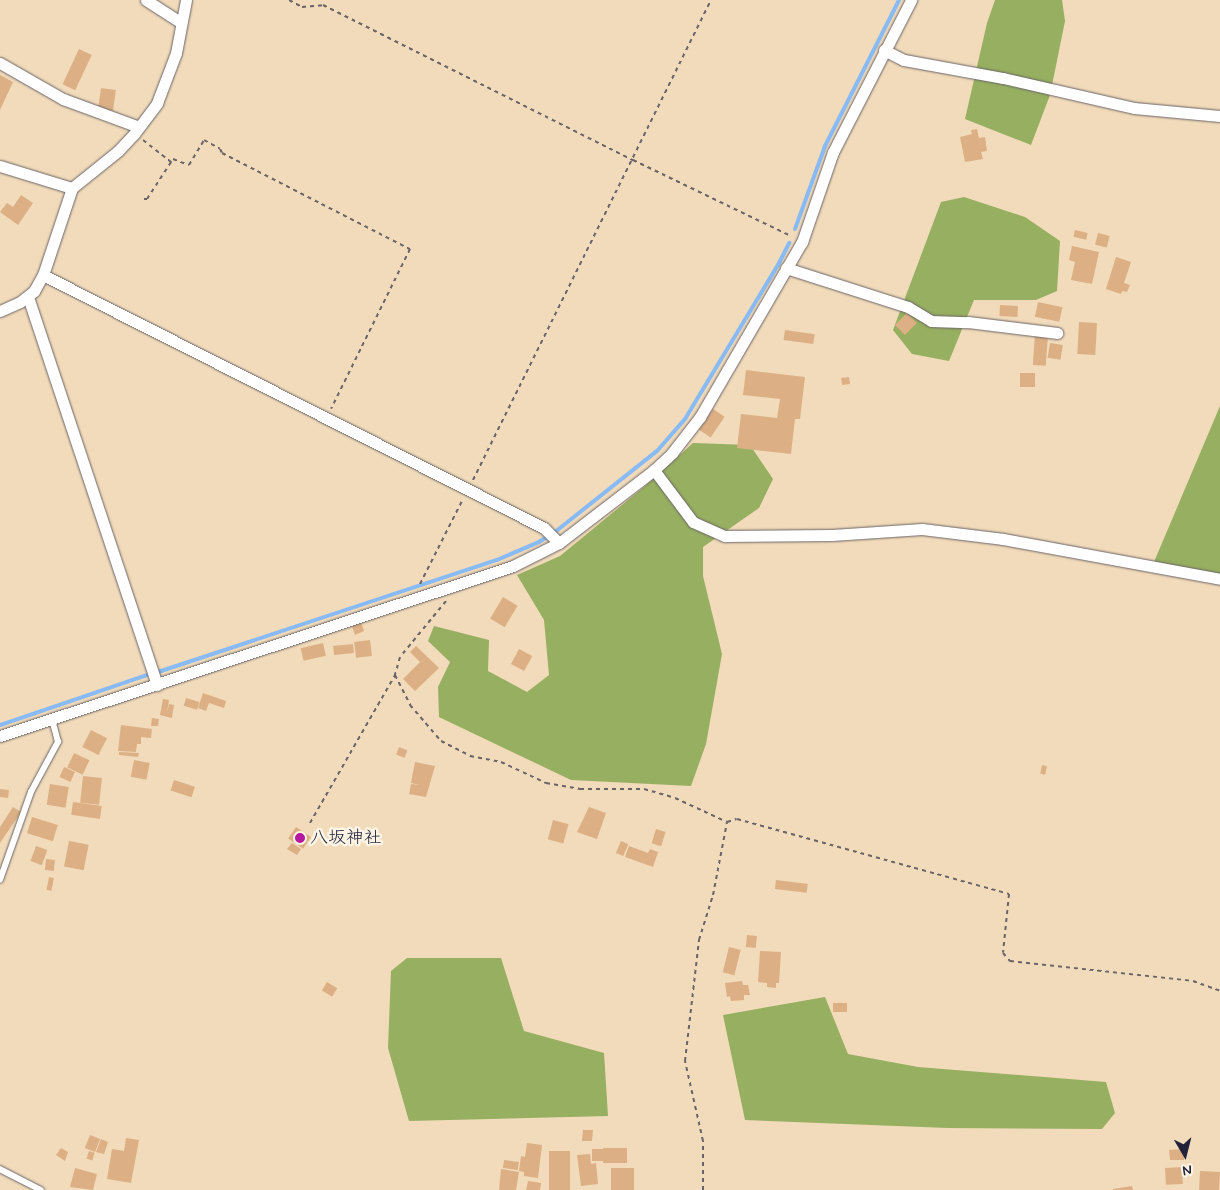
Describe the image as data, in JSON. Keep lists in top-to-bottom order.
{
  "places": ["八坂神社"],
  "north": "bottom"
}
